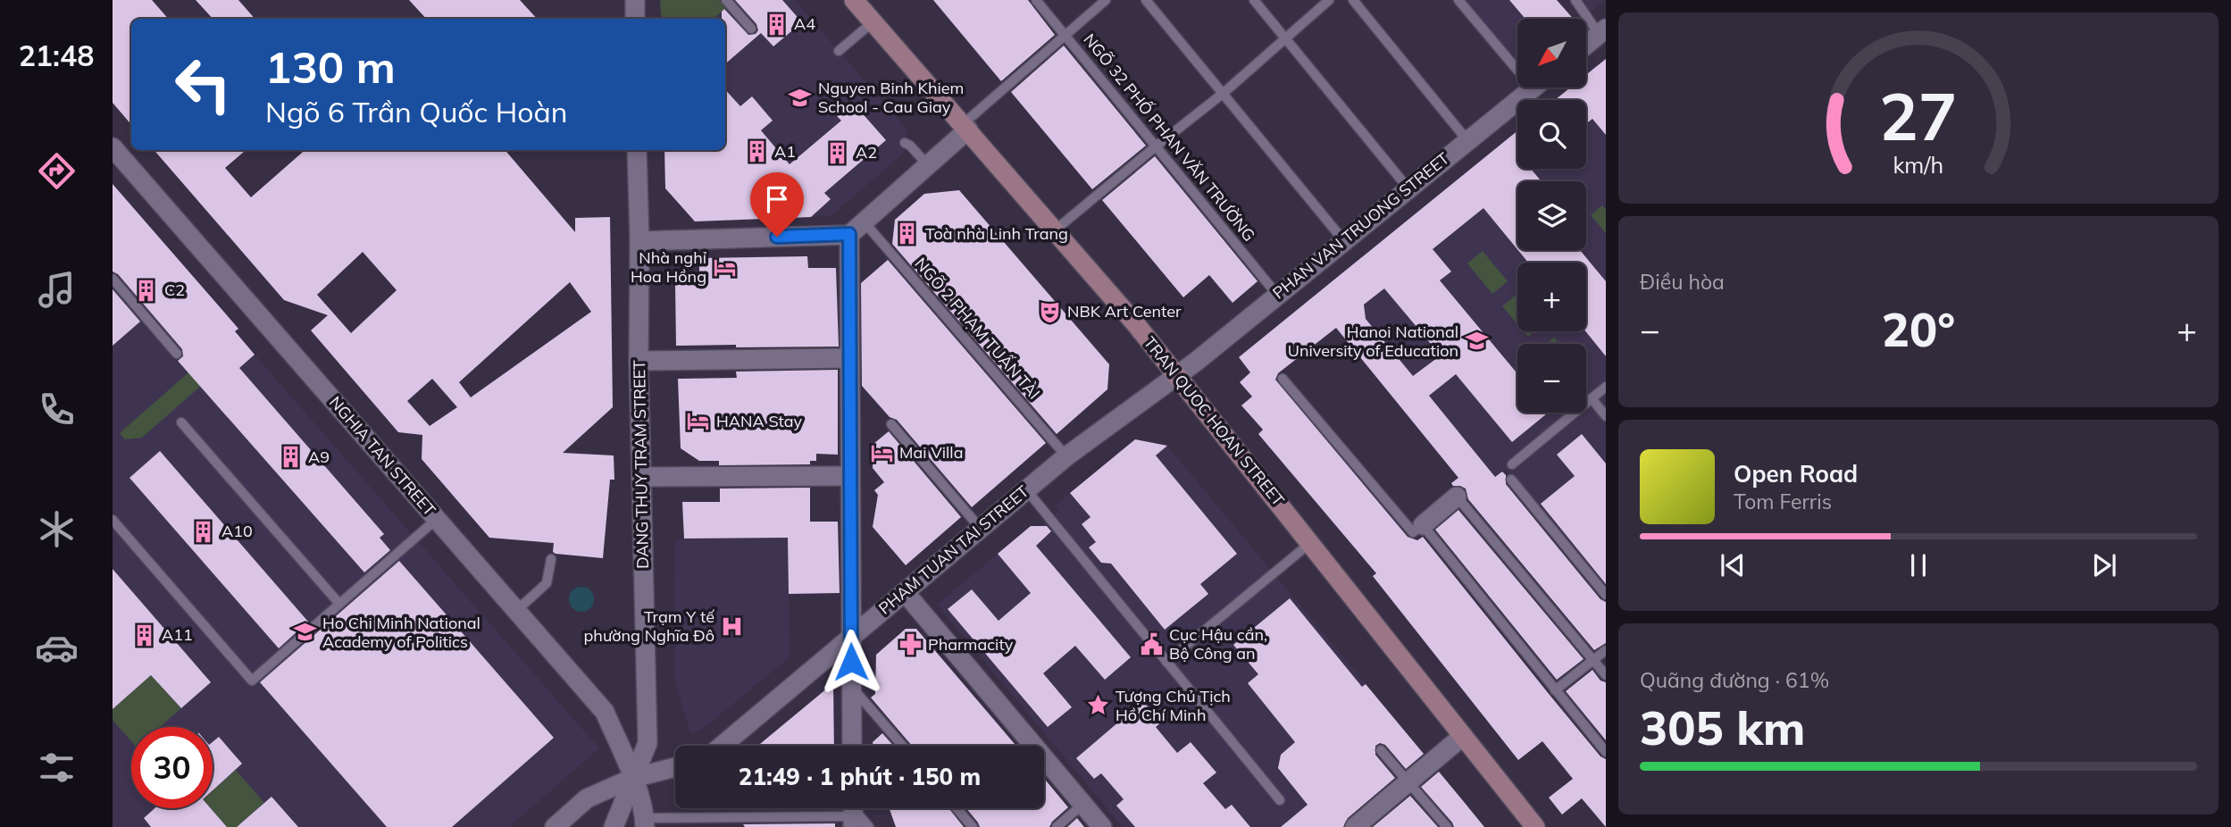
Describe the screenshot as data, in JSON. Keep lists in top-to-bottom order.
{
  "streets": {
    "street": [
      "PHAN VAN TRUONG STREET",
      "TRAN QUOC HOAN STREET",
      "NGHIA TAN STREET",
      "DANG THUY TRAM STREET",
      "PHAM TUAN TAI STREET"
    ],
    "lane": ["NGÕ 32 PHỐ PHAN VĂN TRƯỜNG", "NGÕ 2 PHẠM TUẤN TÀI"]
  },
  "crossings": [
    ["NGÕ 32 PHỐ PHAN VĂN TRƯỜNG", "PHAN VAN TRUONG STREET"],
    ["PHAN VAN TRUONG STREET", "TRAN QUOC HOAN STREET"],
    ["PHAN VAN TRUONG STREET", "PHAM TUAN TAI STREET"],
    ["NGÕ 2 PHẠM TUẤN TÀI", "PHAM TUAN TAI STREET"],
    ["TRAN QUOC HOAN STREET", "PHAM TUAN TAI STREET"],
    ["NGHIA TAN STREET", "DANG THUY TRAM STREET"]
  ],
  "places": {
    "building": [
      "A4",
      "A1",
      "A2",
      "Toà nhà Linh Trang",
      "C2",
      "A9",
      "A10",
      "A11"
    ],
    "school or university": ["Nguyen Binh Khiem School - Cau Giay", "Hanoi National University of Education", "Ho Chi Minh National Academy of Politics"],
    "hotel": ["Nhà nghỉ Hoa Hồng", "HANA Stay", "Mai Villa"],
    "theatre": ["NBK Art Center"],
    "hospital": ["Trạm Y tế phường Nghĩa Đô"],
    "public building": ["Cục Hậu cần, Bộ Công an"],
    "pharmacy": ["Pharmacity"],
    "place": ["Tượng Chủ Tịch Hồ Chí Minh"]
  },
  "north": "bottom left",
  "page": {
    "tabs": "21:48",
    "map_buttons": ["+", "−"],
    "turn": ["130 m", "Ngõ 6 Trần Quốc Hoàn"],
    "tile": [
      "Điều hòa",
      ["Quãng đường · 61%", "305 km"]
    ],
    "heat": ["−", "20°", "+"],
    "song": ["Open Road", "Tom Ferris"],
    "limit": "30",
    "trip": "21:49 · 1 phút · 150 m",
    "gauge": ["27", "km/h"]
  }
}
